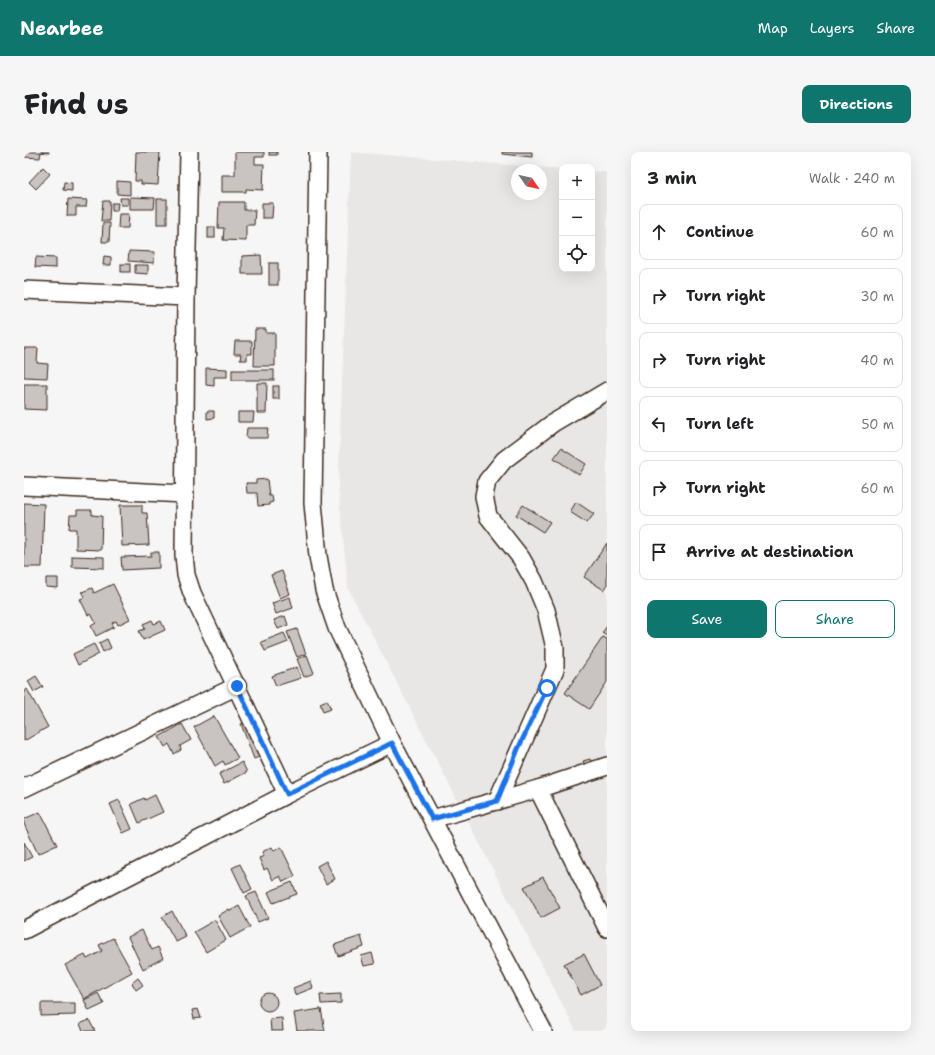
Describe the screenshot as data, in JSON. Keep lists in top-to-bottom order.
{
  "north": "bottom right",
  "page": {
    "header": "Nearbee",
    "nav": ["Map", "Layers", "Share"],
    "title": "Find us",
    "buttons": [
      "Directions",
      ["Save", "Share"]
    ],
    "heading": ["3 min", "Walk · 240 m"],
    "map_buttons": ["+", "−"],
    "list": [
      ["Continue", "60 m"],
      ["Turn right", "30 m"],
      ["Turn right", "40 m"],
      ["Turn left", "50 m"],
      ["Turn right", "60 m"],
      "Arrive at destination"
    ]
  }
}
